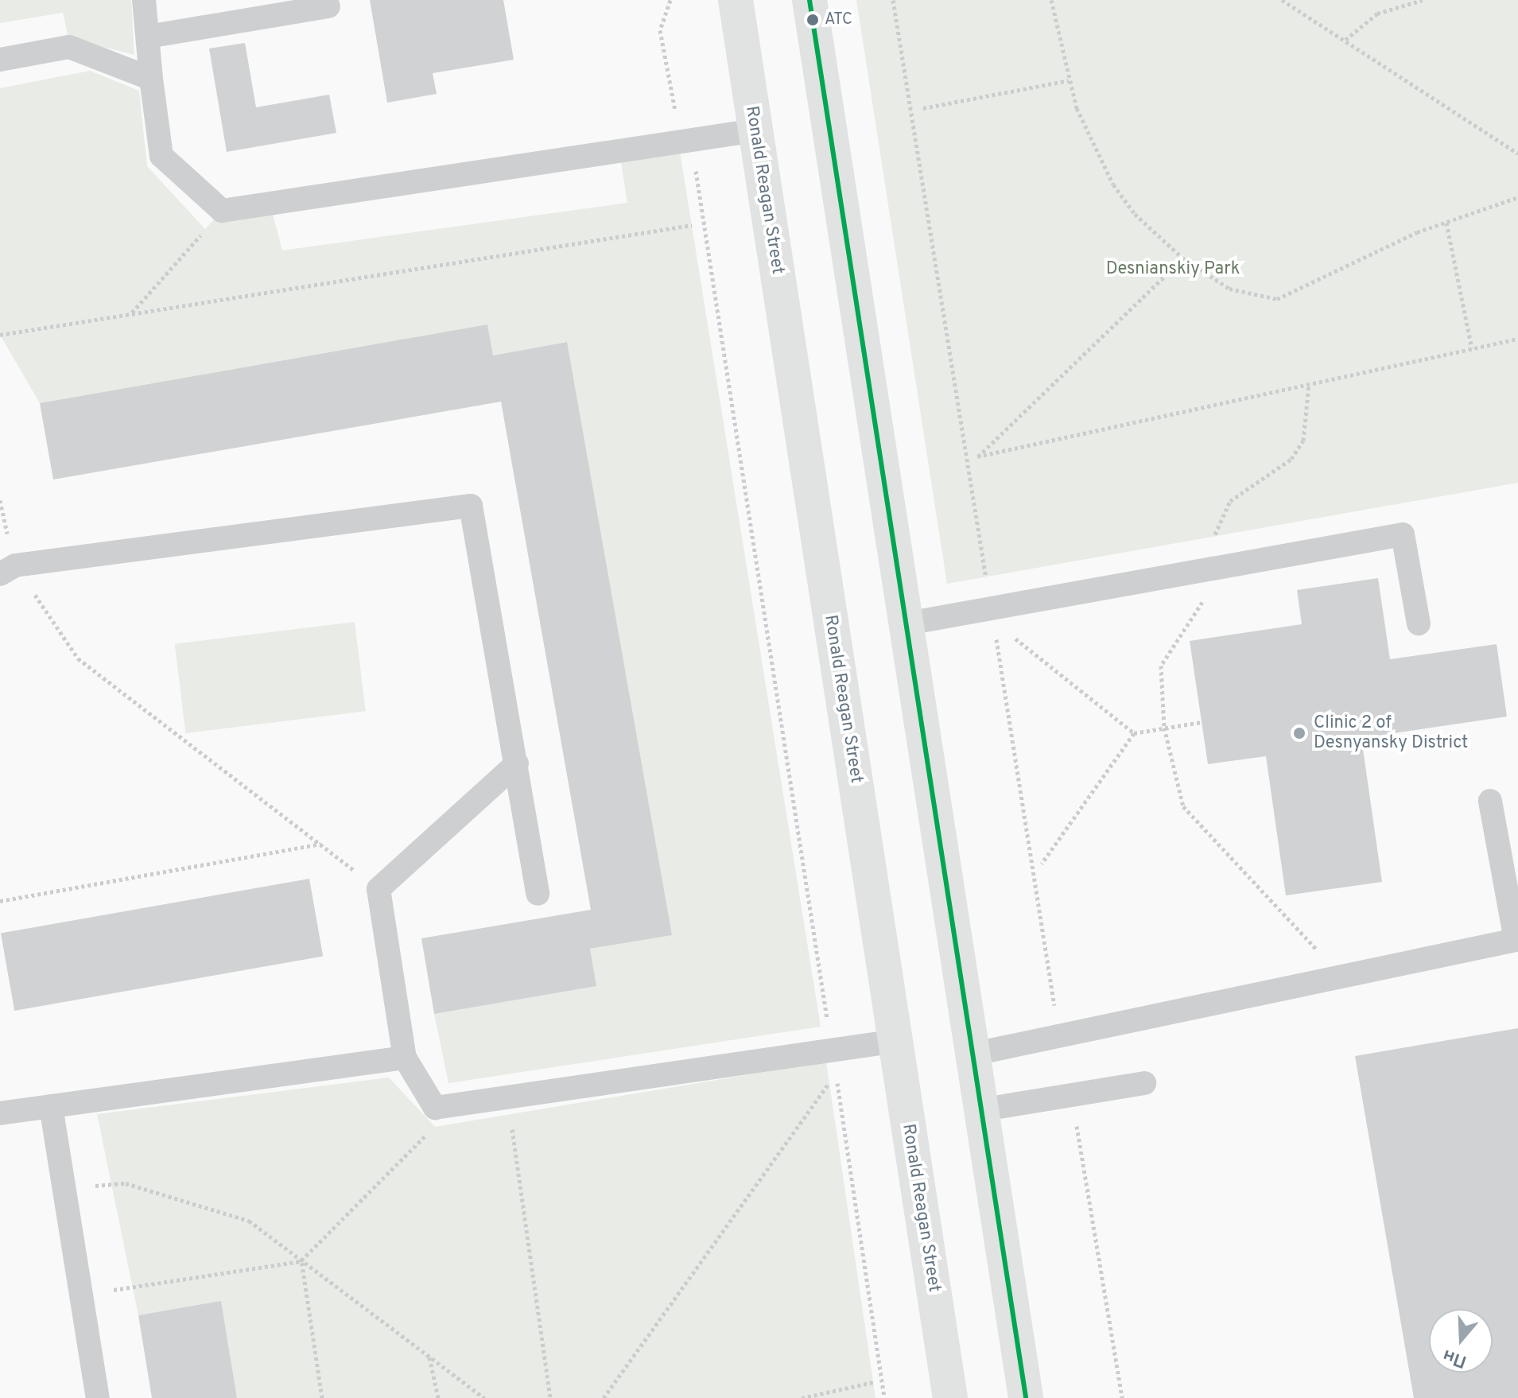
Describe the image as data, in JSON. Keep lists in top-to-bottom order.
{
  "streets": {
    "main road": ["Ronald Reagan Street"]
  },
  "parks": ["Desnianskiy Park"],
  "places": ["АТС", "Clinic 2 of Desnyansky District"],
  "north": "bottom"
}
